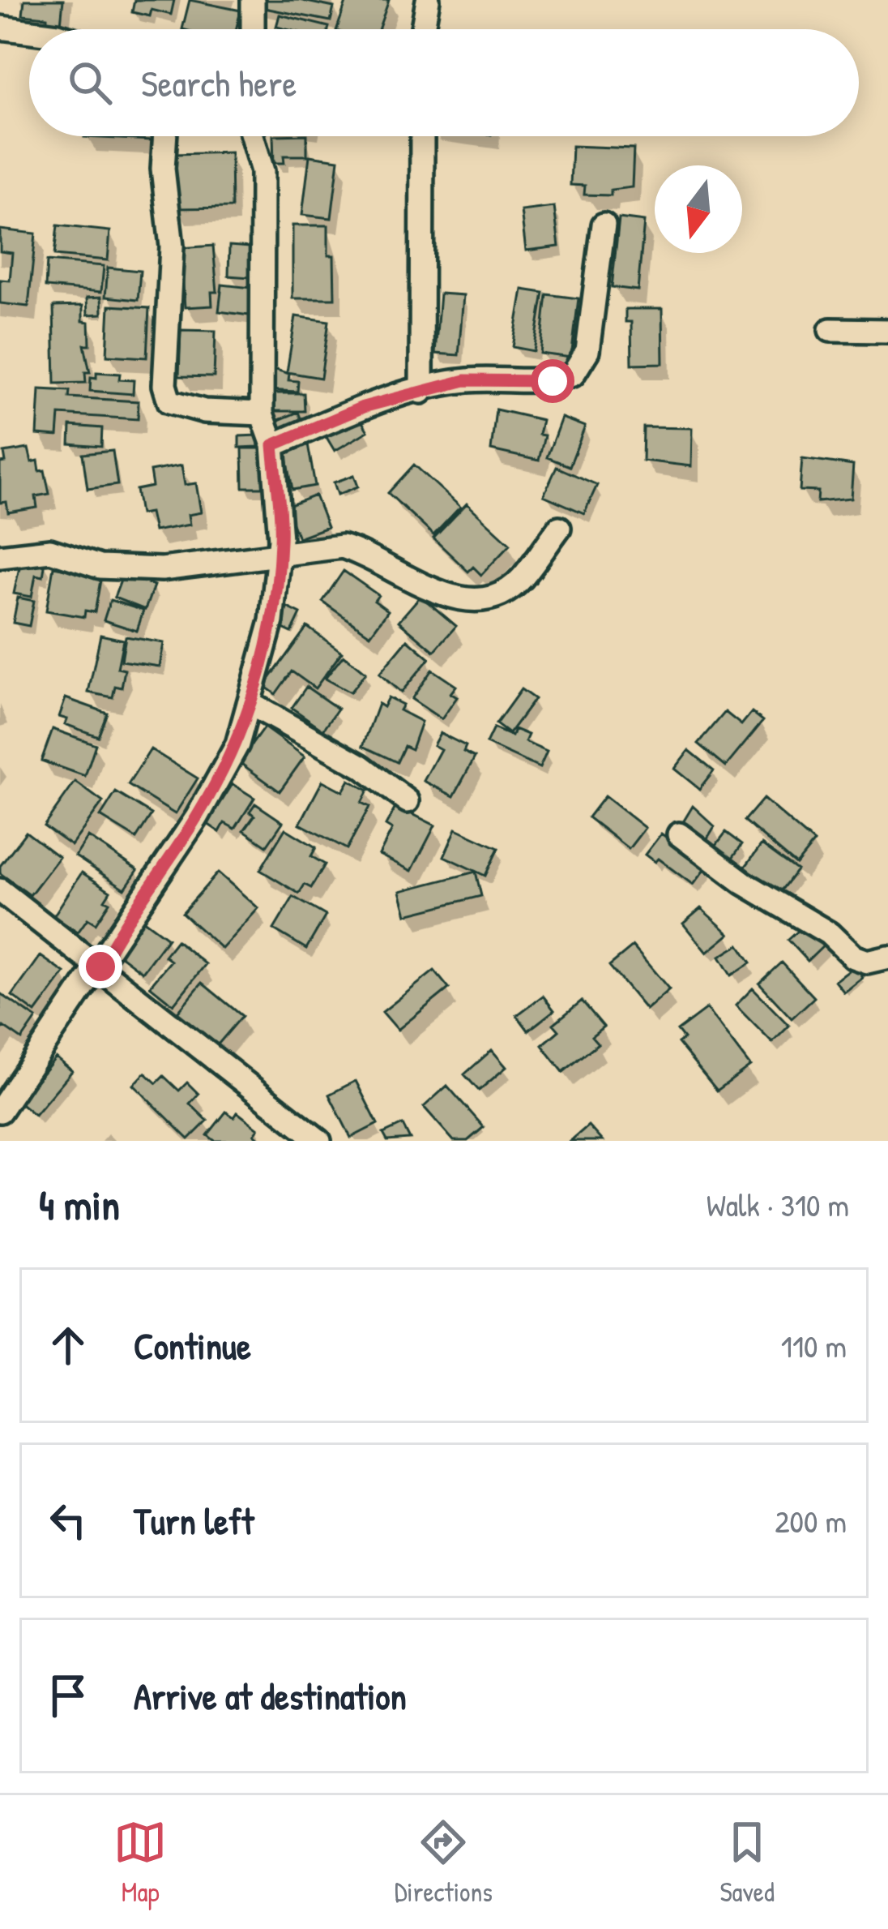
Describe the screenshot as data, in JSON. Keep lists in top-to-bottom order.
{
  "north": "bottom",
  "page": {
    "search": "Search here",
    "heading": ["4 min", "Walk · 310 m"],
    "list": [
      ["Continue", "110 m"],
      ["Turn left", "200 m"],
      "Arrive at destination"
    ],
    "nav": ["Map", "Directions", "Saved"]
  }
}
